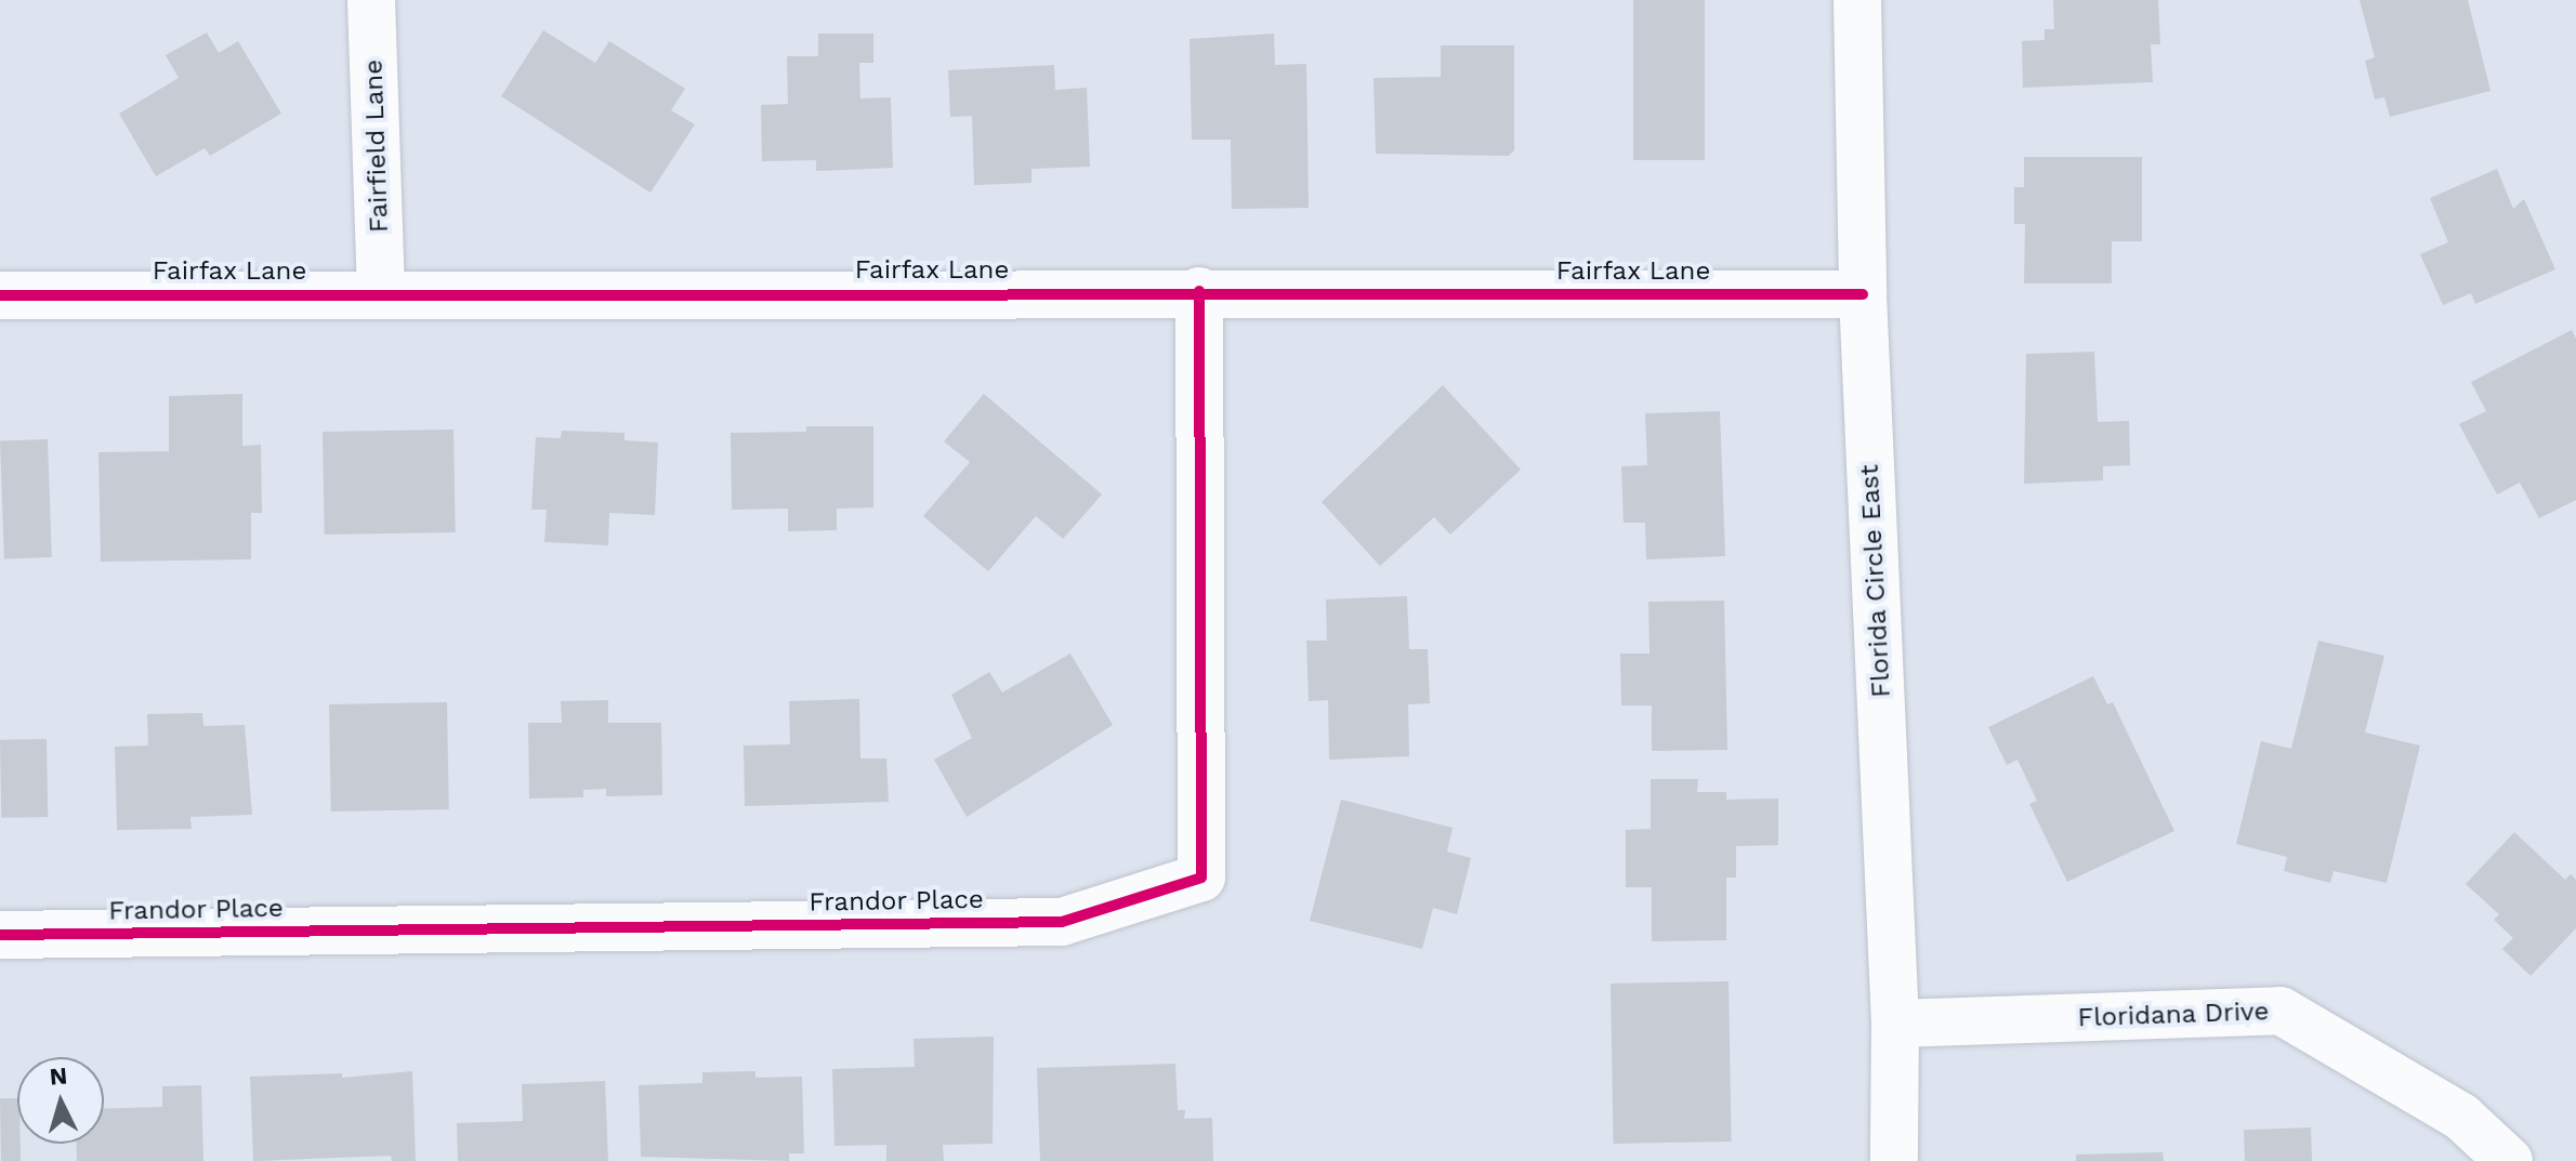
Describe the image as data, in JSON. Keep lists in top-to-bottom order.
{
  "streets": {
    "street": [
      "Fairfield Lane",
      "Fairfax Lane",
      "Florida Circle East",
      "Frandor Place",
      "Floridana Drive"
    ]
  },
  "crossings": [
    ["Fairfield Lane", "Fairfax Lane"],
    ["Fairfax Lane", "Florida Circle East"],
    ["Fairfax Lane", "Frandor Place"],
    ["Florida Circle East", "Floridana Drive"]
  ],
  "north": "top"
}
